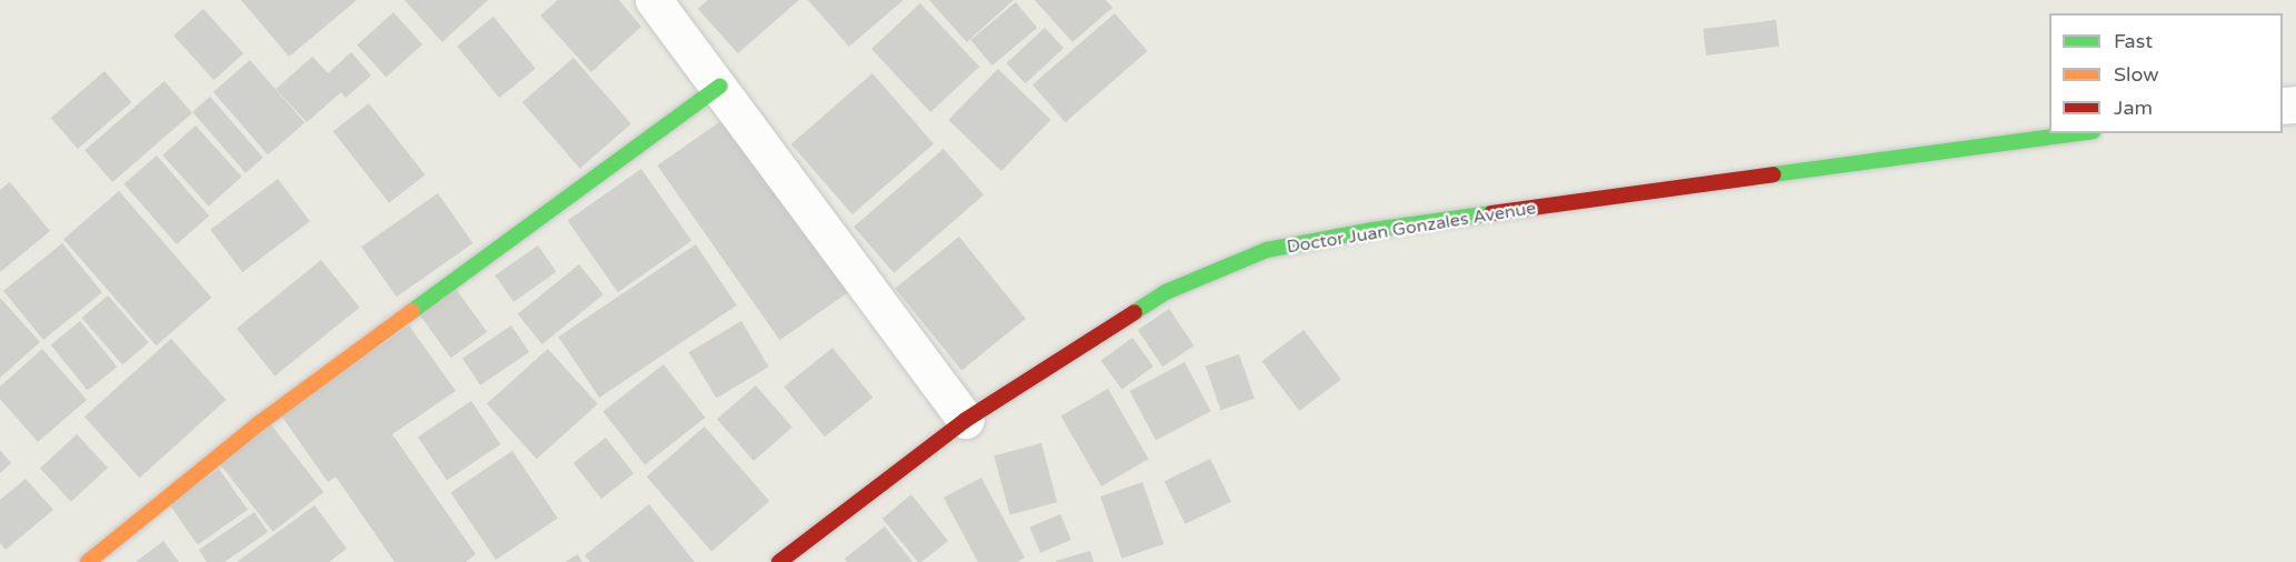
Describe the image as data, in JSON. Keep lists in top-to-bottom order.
{
  "streets": {
    "street": ["Doctor Juan Gonzales Avenue"]
  },
  "legend": ["Fast", "Slow", "Jam"]
}
